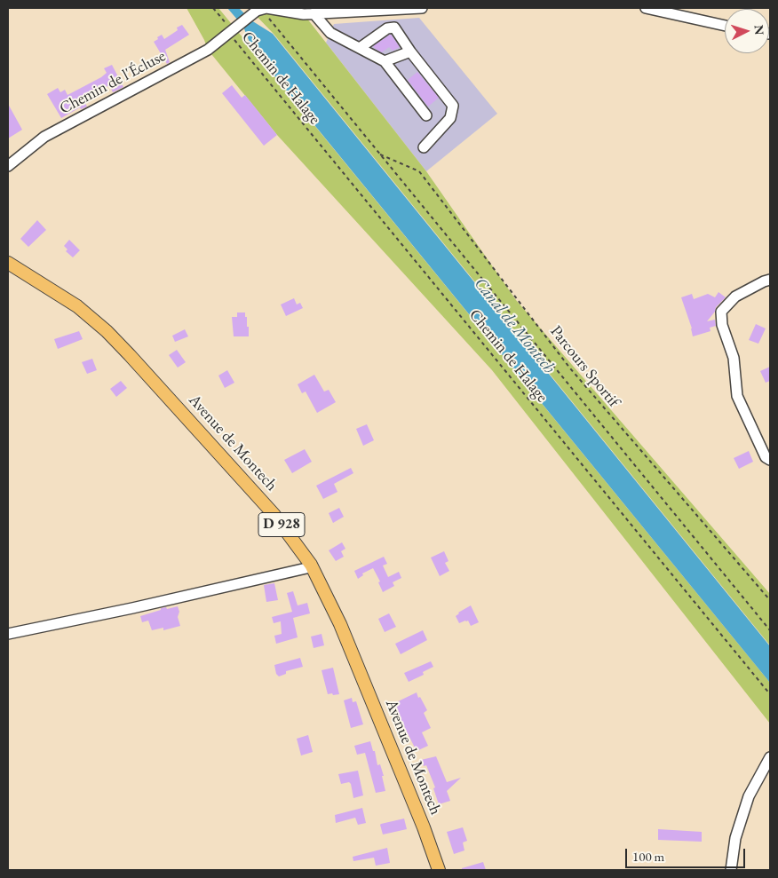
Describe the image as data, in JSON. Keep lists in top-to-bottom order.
{
  "streets": {
    "main road": ["Avenue de Montech", "D 928"],
    "street": ["Chemin de l'Écluse"],
    "path": ["Chemin de Halage", "Parcours Sportif"]
  },
  "crossings": [
    ["Chemin de Halage", "Chemin de l'Écluse"],
    ["Chemin de Halage", "Parcours Sportif"]
  ],
  "water": ["Canal de Montech"],
  "scale_bar": "100 m",
  "north": "right"
}
